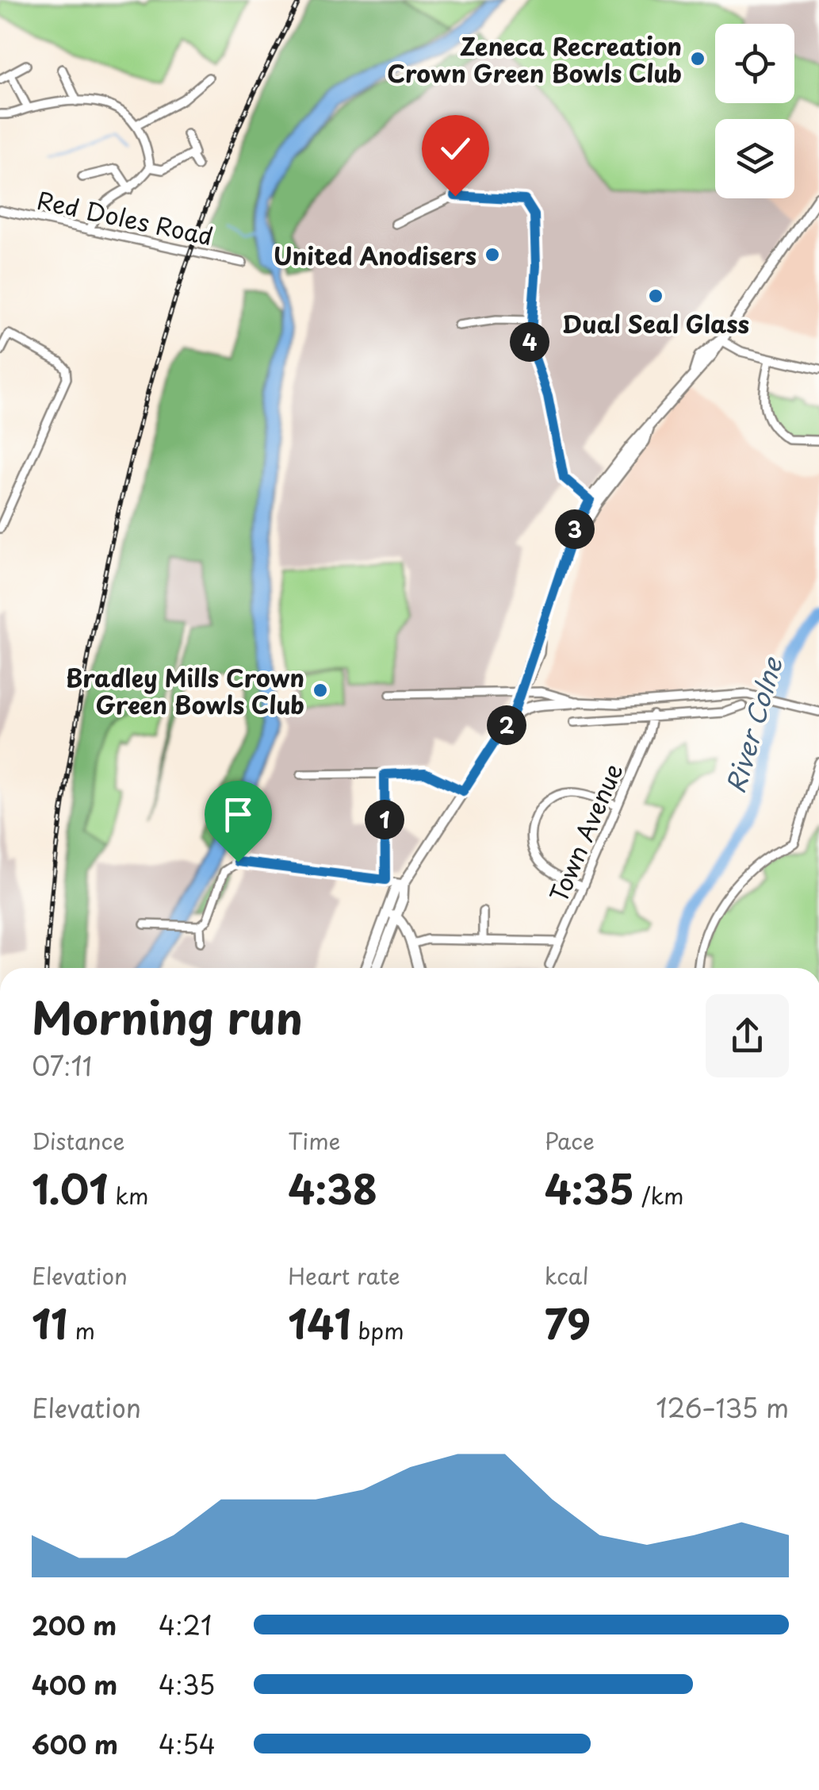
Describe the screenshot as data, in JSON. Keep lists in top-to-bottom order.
{
  "streets": {
    "street": ["Red Doles Road", "Town Avenue"]
  },
  "water": ["River Colne"],
  "places": [
    "Zeneca Recreation Crown Green Bowls Club",
    "United Anodisers",
    "Dual Seal Glass",
    "Bradley Mills Crown Green Bowls Club"
  ],
  "page": {
    "pins": [
      "4",
      "3",
      "2",
      "1"
    ],
    "heading": ["Morning run", "07:11"],
    "stats": [
      ["Distance", "1.01 km"],
      ["Time", "4:38"],
      ["Pace", "4:35 /km"],
      ["Elevation", "11 m"],
      ["Heart rate", "141 bpm"],
      ["kcal", "79"]
    ],
    "chart": ["Elevation", "126–135 m"],
    "list": [
      {
        "name": "200 m",
        "note": "4:21"
      },
      {
        "name": "400 m",
        "note": "4:35"
      },
      {
        "name": "600 m",
        "note": "4:54"
      }
    ]
  }
}
